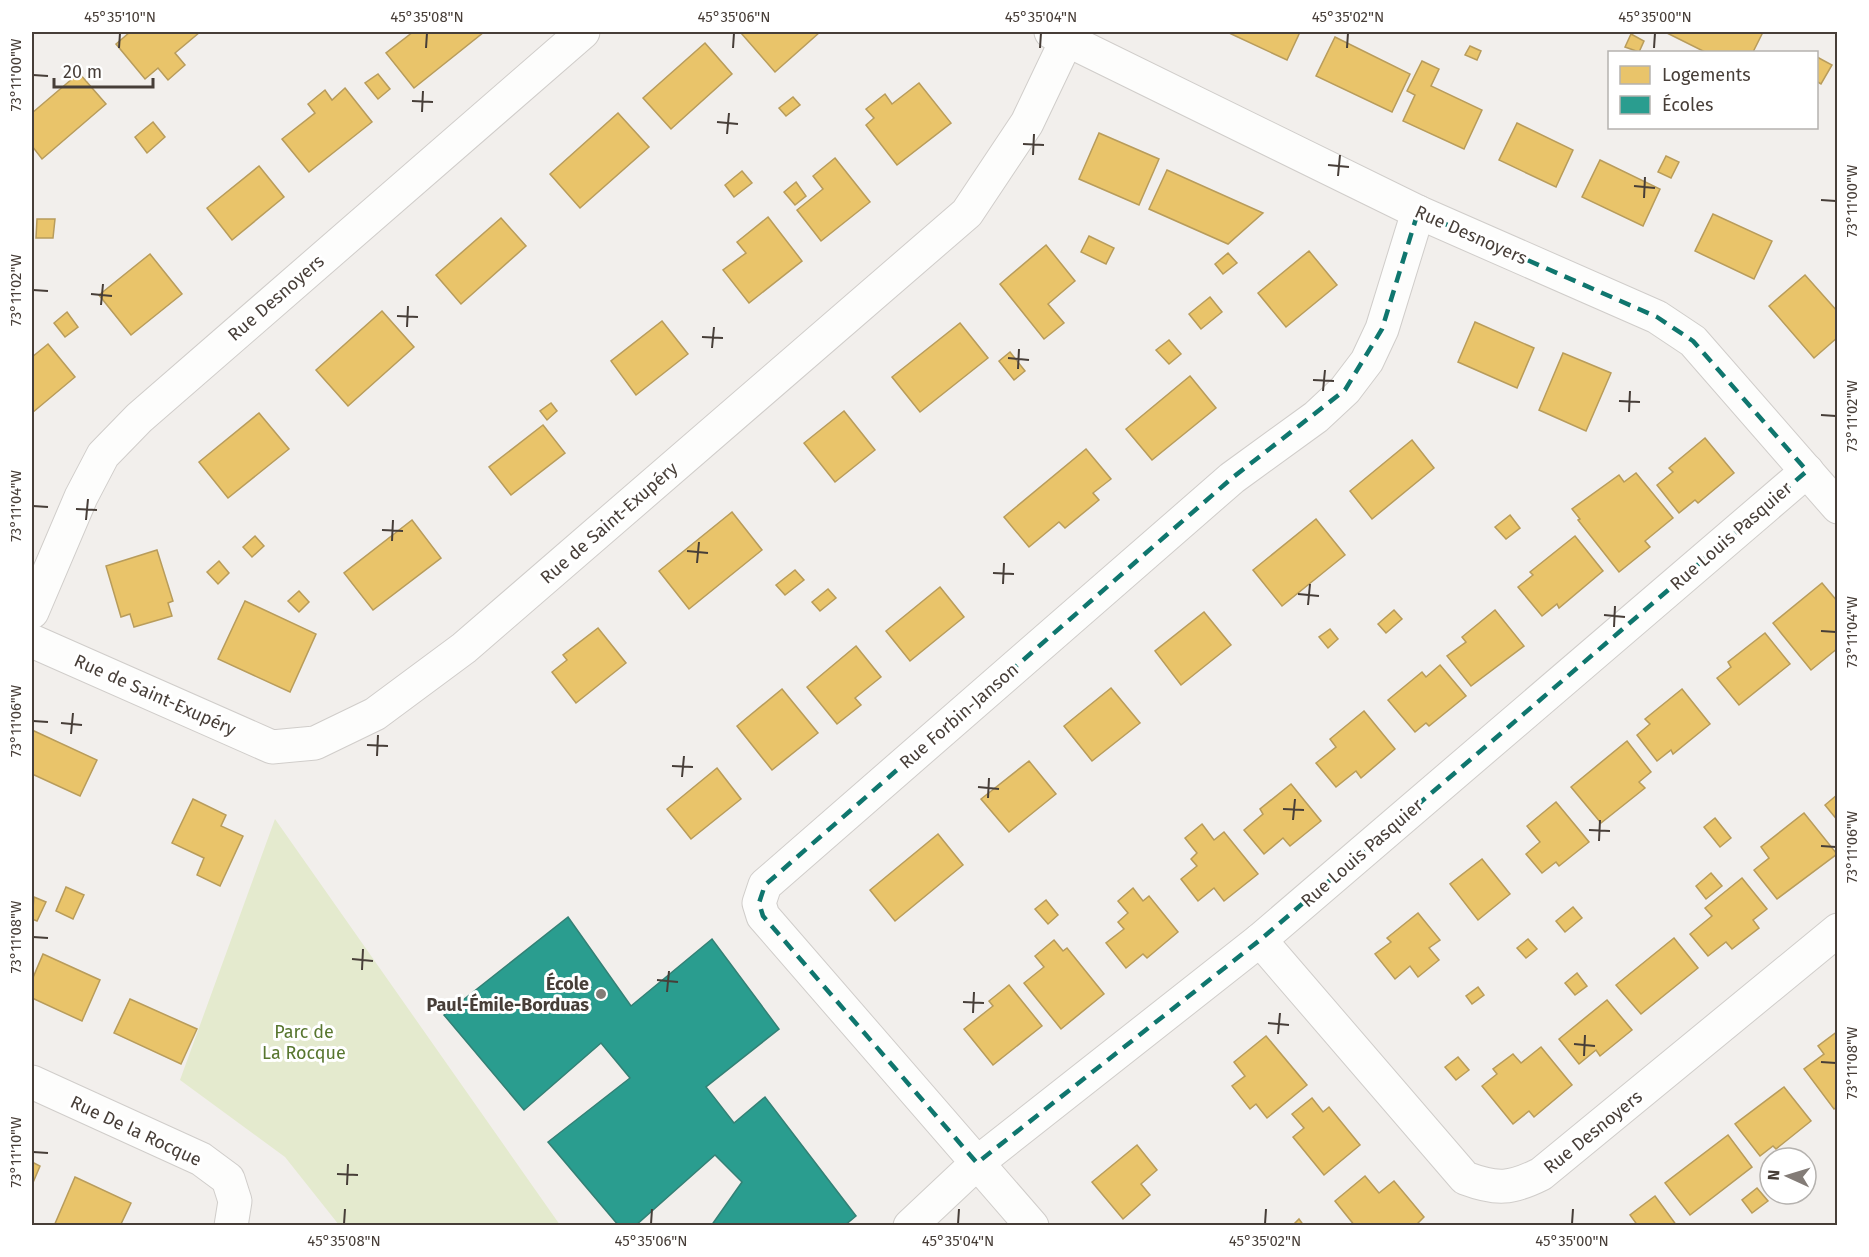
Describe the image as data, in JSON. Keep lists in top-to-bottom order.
{
  "streets": {
    "street": [
      "Rue Desnoyers",
      "Rue de Saint-Exupéry",
      "Rue Louis Pasquier",
      "Rue Forbin-Janson",
      "Rue De la Rocque"
    ]
  },
  "crossings": [
    ["Rue Desnoyers", "Rue de Saint-Exupéry"],
    ["Rue Desnoyers", "Rue Louis Pasquier"],
    ["Rue Desnoyers", "Rue Forbin-Janson"],
    ["Rue Louis Pasquier", "Rue Forbin-Janson"]
  ],
  "parks": ["Parc de La Rocque"],
  "places": ["École Paul-Émile-Borduas"],
  "legend": ["Logements", "Écoles"],
  "scale_bar": "20 m",
  "north": "left",
  "coordinates": [
    "45°35'10\"N",
    "45°35'08\"N",
    "45°35'06\"N",
    "45°35'04\"N",
    "45°35'02\"N",
    "45°35'00\"N",
    "73°11'00\"W",
    "73°11'02\"W",
    "73°11'04\"W",
    "73°11'06\"W",
    "73°11'08\"W",
    "73°11'10\"W"
  ]
}
